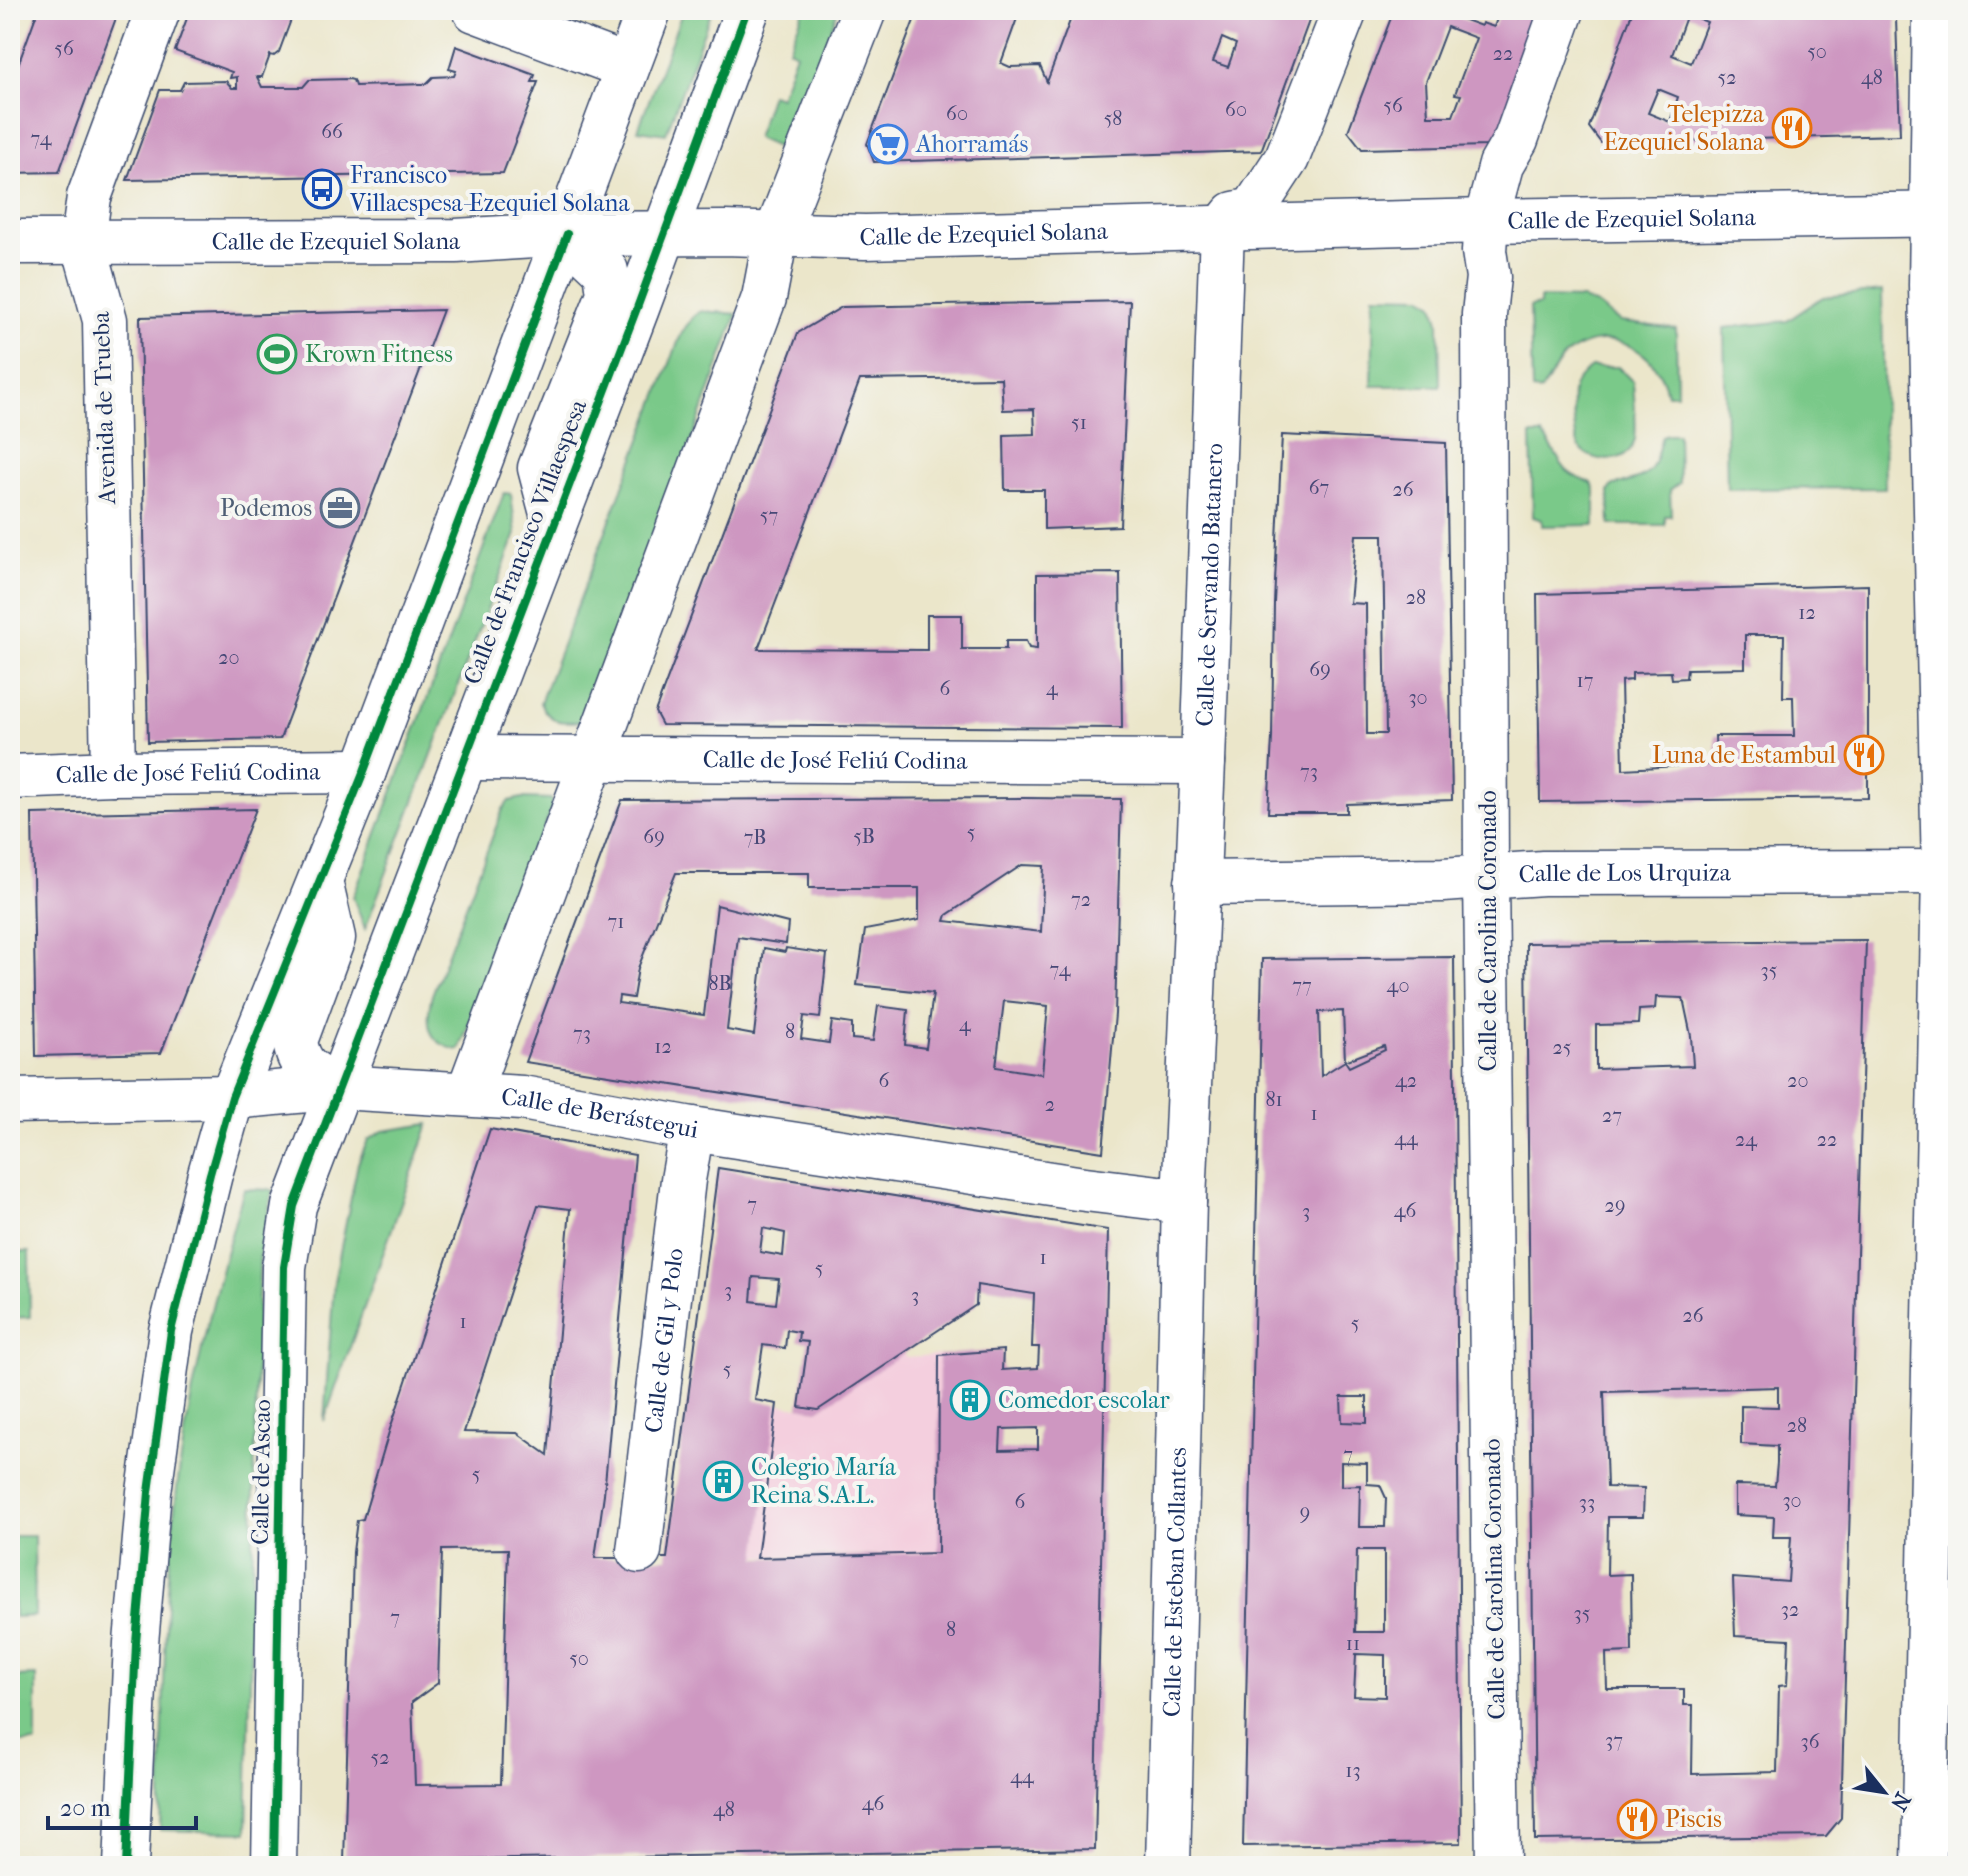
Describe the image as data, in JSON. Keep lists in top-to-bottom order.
{
  "streets": {
    "street": [
      "Calle de Ezequiel Solana",
      "Avenida de Trueba",
      "Calle de Francisco Villaespesa",
      "Calle de Servando Batanero",
      "Calle de José Feliú Codina",
      "Calle de Los Urquiza",
      "Calle de Carolina Coronado",
      "Calle de Berástegui",
      "Calle de Gil y Polo",
      "Calle de Ascao",
      "Calle de Esteban Collantes"
    ]
  },
  "crossings": [
    ["Calle de Ezequiel Solana", "Avenida de Trueba"],
    ["Calle de Ezequiel Solana", "Calle de Francisco Villaespesa"],
    ["Calle de Ezequiel Solana", "Calle de Servando Batanero"],
    ["Calle de Ezequiel Solana", "Calle de Carolina Coronado"],
    ["Avenida de Trueba", "Calle de José Feliú Codina"],
    ["Calle de Francisco Villaespesa", "Calle de José Feliú Codina"],
    ["Calle de Francisco Villaespesa", "Calle de Berástegui"],
    ["Calle de Francisco Villaespesa", "Calle de Ascao"],
    ["Calle de Servando Batanero", "Calle de José Feliú Codina"],
    ["Calle de Servando Batanero", "Calle de Los Urquiza"],
    ["Calle de Servando Batanero", "Calle de Berástegui"],
    ["Calle de Servando Batanero", "Calle de Esteban Collantes"],
    ["Calle de Los Urquiza", "Calle de Carolina Coronado"],
    ["Calle de Berástegui", "Calle de Gil y Polo"],
    ["Calle de Berástegui", "Calle de Ascao"],
    ["Calle de Berástegui", "Calle de Esteban Collantes"]
  ],
  "places": {
    "restaurant": ["Telepizza Ezequiel Solana", "Luna de Estambul", "Piscis"],
    "supermarket": ["Ahorramás"],
    "bus stop": ["Francisco Villaespesa-Ezequiel Solana"],
    "sports": ["Krown Fitness"],
    "office": ["Podemos"],
    "building": ["Comedor escolar", "Colegio María Reina S.A.L."]
  },
  "house_numbers": [
    "56",
    "50",
    "22",
    "52",
    "48",
    "56",
    "60",
    "60",
    "58",
    "66",
    "74",
    "51",
    "67",
    "26",
    "57",
    "28",
    "12",
    "20",
    "69",
    "17",
    "6",
    "4",
    "30",
    "73",
    "5",
    "69",
    "5B",
    "7B",
    "72",
    "71",
    "74",
    "35",
    "8B",
    "77",
    "40",
    "4",
    "8",
    "73",
    "12",
    "25",
    "6",
    "42",
    "20",
    "81",
    "2",
    "1",
    "27",
    "44",
    "24",
    "22",
    "7",
    "29",
    "46",
    "3",
    "1",
    "5",
    "3",
    "3",
    "26",
    "1",
    "5",
    "5",
    "28",
    "7",
    "5",
    "30",
    "6",
    "33",
    "9",
    "32",
    "35",
    "7",
    "8",
    "11",
    "50",
    "37",
    "36",
    "52",
    "13",
    "44",
    "46",
    "48"
  ],
  "scale_bar": "20 m",
  "north": "bottom right"
}
